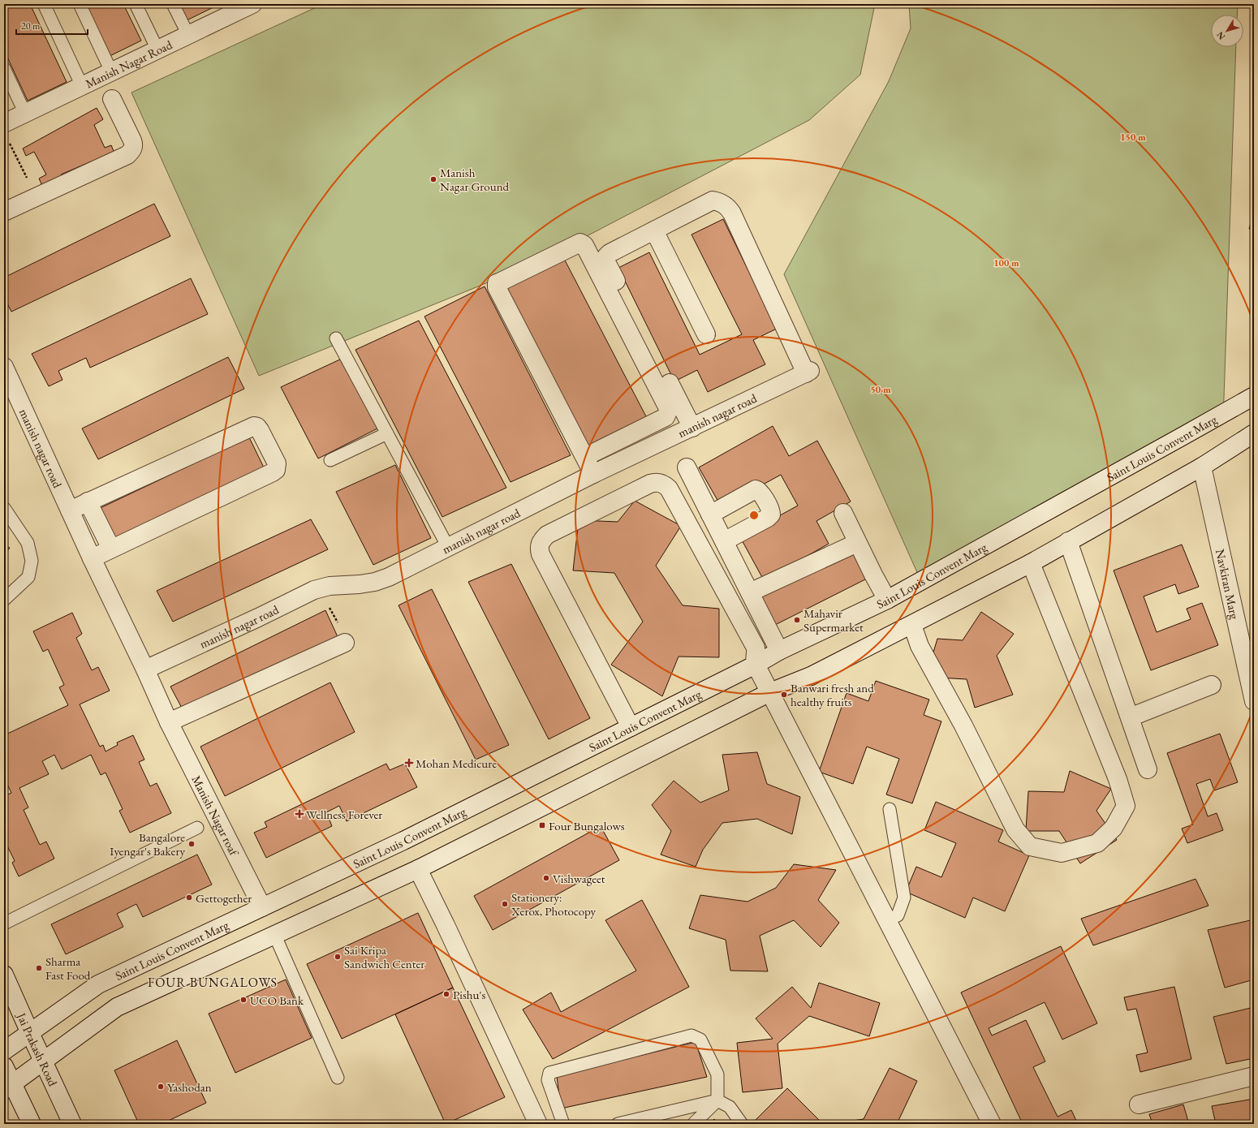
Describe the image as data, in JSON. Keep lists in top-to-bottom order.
{
  "streets": {
    "street": [
      "Manish Nagar Road",
      "manish nagar road",
      "Saint Louis Convent Marg",
      "Navkiran Marg",
      "Manish Nagar roaf",
      "Jai Prakash Road"
    ]
  },
  "crossings": [
    ["manish nagar road", "Manish Nagar roaf"],
    ["Saint Louis Convent Marg", "Manish Nagar roaf"],
    ["Saint Louis Convent Marg", "Jai Prakash Road"]
  ],
  "districts": ["FOUR BUNGALOWS"],
  "places": {
    "other": [
      "Manish Nagar Ground",
      "Mahavir Supermarket",
      "Banwari fresh and healthy fruits",
      "Bangalore Iyengar's Bakery",
      "Vishwageet",
      "Gettogether",
      "Stationery: Xerox, Photocopy",
      "Sai Kripa Sandwich Center",
      "Sharma Fast Food",
      "Pishu's",
      "UCO Bank",
      "Yashodan"
    ],
    "health": ["Mohan Medicure", "Wellness Forever"],
    "transit": ["Four Bungalows"]
  },
  "scale_bar": "20 m",
  "north": "bottom left",
  "rings": ["150 m", "100 m", "50 m"]
}
